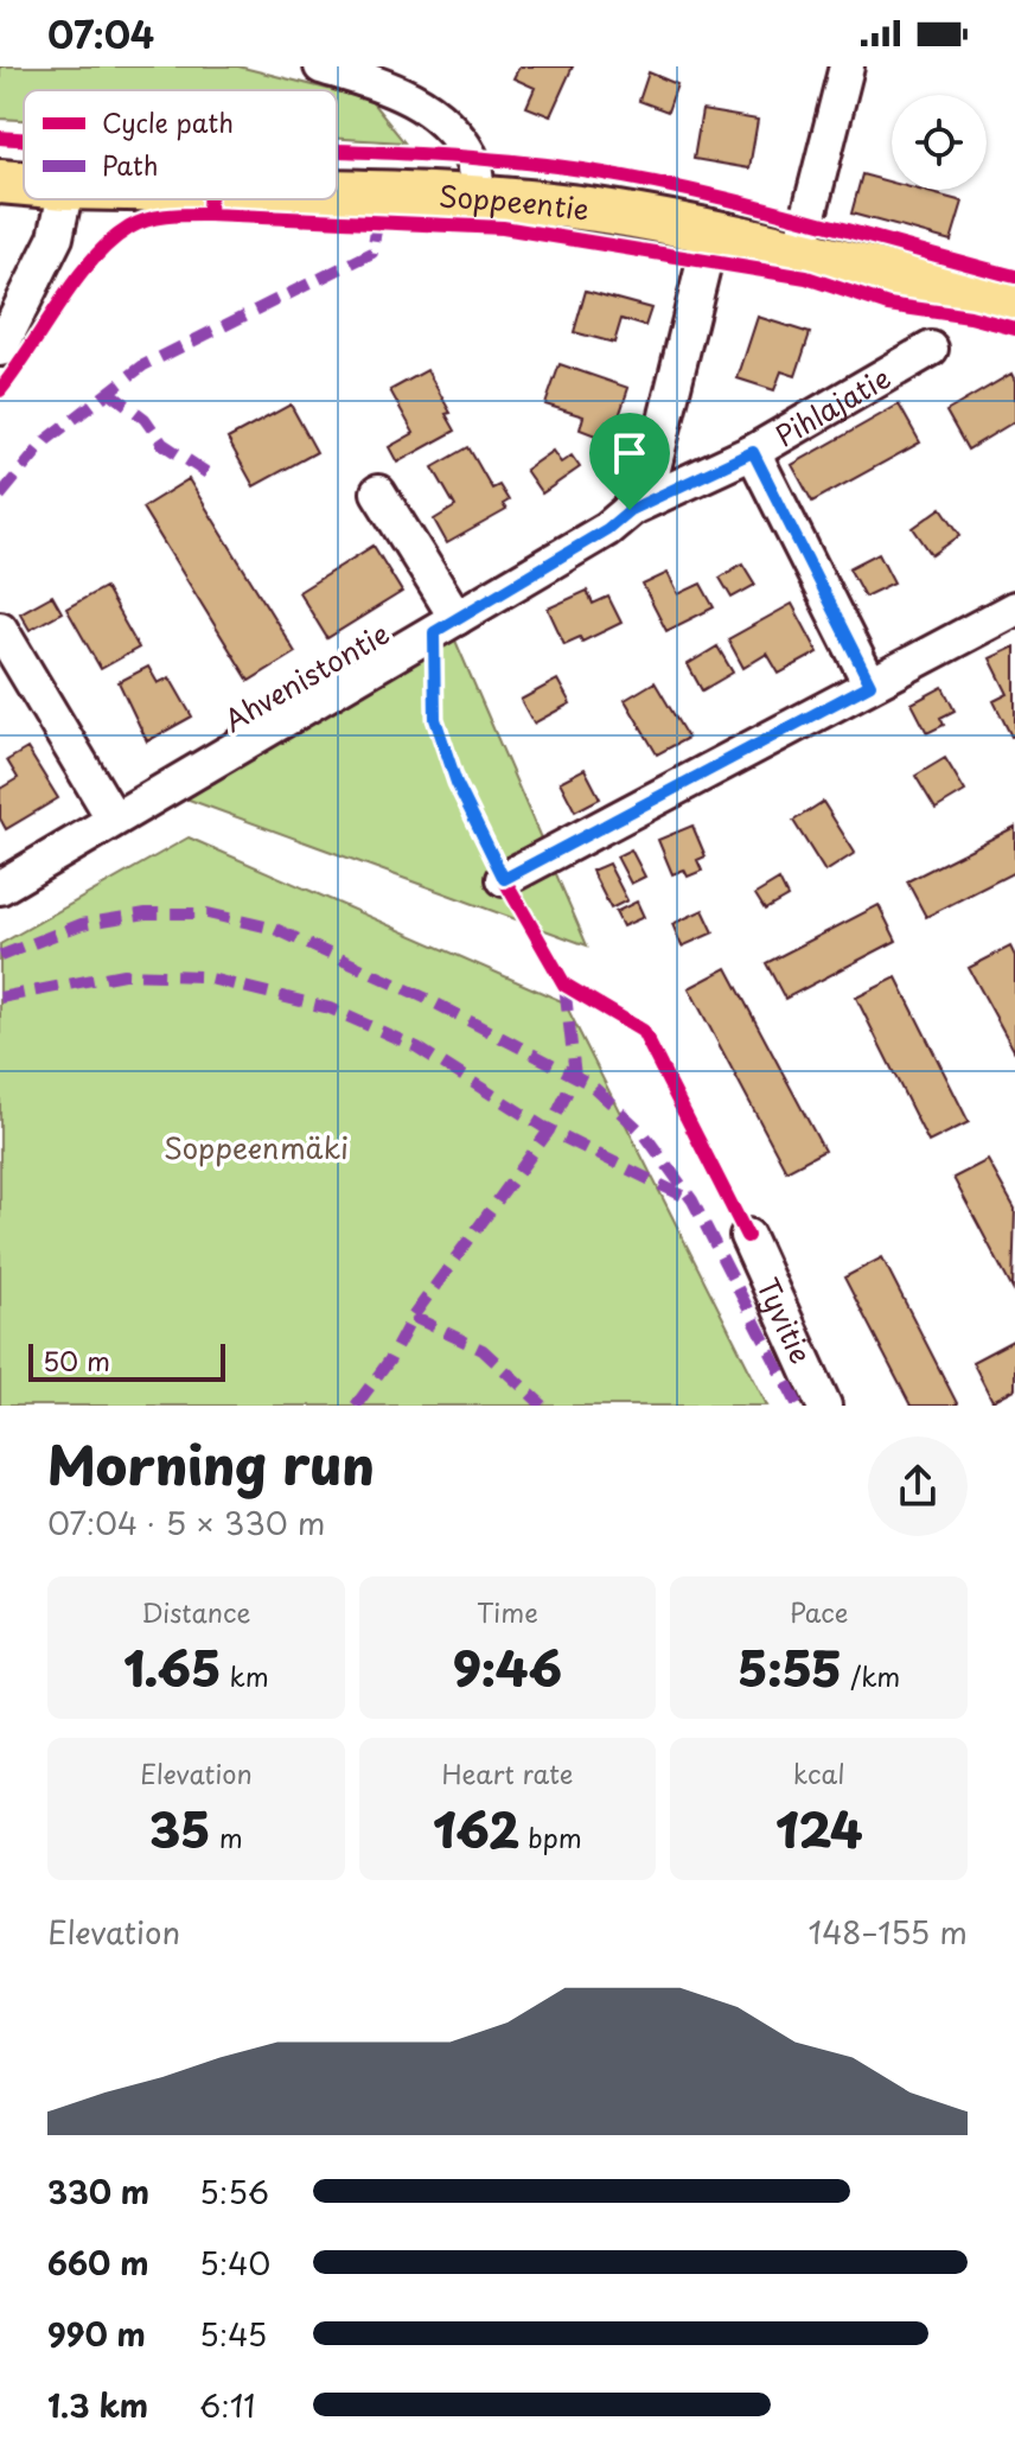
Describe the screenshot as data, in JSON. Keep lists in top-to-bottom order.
{
  "streets": {
    "main road": ["Soppeentie"],
    "street": ["Pihlajatie", "Ahvenistontie", "Tyvitie"]
  },
  "crossings": [
    ["Soppeentie", "Ahvenistontie"],
    ["Pihlajatie", "Ahvenistontie"]
  ],
  "parks": ["Soppeenmäki"],
  "legend": ["Cycle path", "Path"],
  "scale_bar": "50 m",
  "page": {
    "status": "07:04",
    "scale": "50 m",
    "heading": ["Morning run", "07:04 · 5 × 330 m"],
    "stats": [
      ["Distance", "1.65 km"],
      ["Time", "9:46"],
      ["Pace", "5:55 /km"],
      ["Elevation", "35 m"],
      ["Heart rate", "162 bpm"],
      ["kcal", "124"]
    ],
    "chart": ["Elevation", "148–155 m"],
    "list": [
      {
        "name": "330 m",
        "note": "5:56"
      },
      {
        "name": "660 m",
        "note": "5:40"
      },
      {
        "name": "990 m",
        "note": "5:45"
      },
      {
        "name": "1.3 km",
        "note": "6:11"
      }
    ]
  }
}
